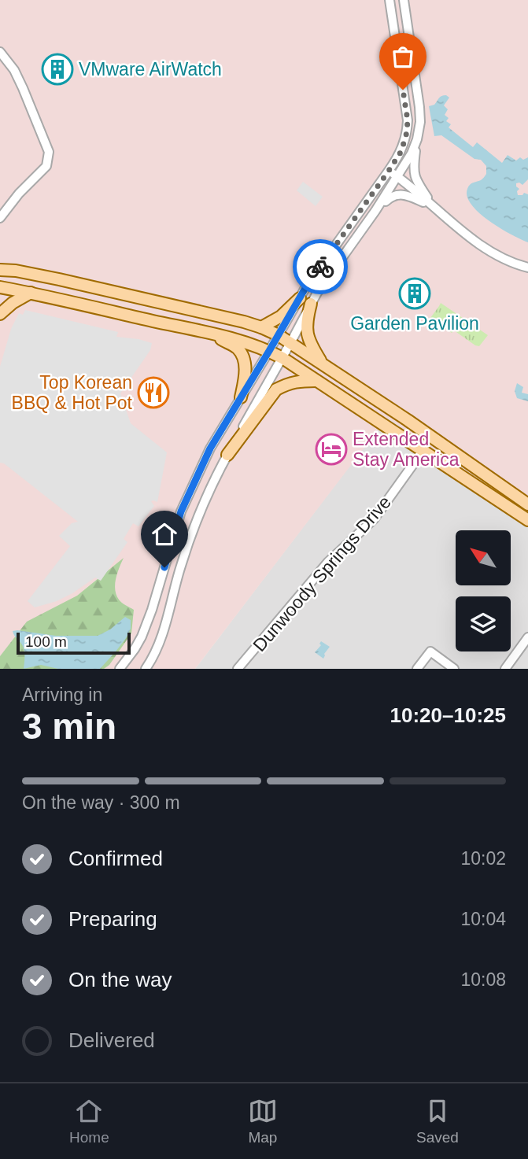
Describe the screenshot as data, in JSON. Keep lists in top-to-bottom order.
{
  "streets": {
    "street": ["Dunwoody Springs Drive"]
  },
  "places": {
    "building": ["VMware AirWatch", "Garden Pavilion"],
    "restaurant": ["Top Korean BBQ & Hot Pot"],
    "hotel": ["Extended Stay America"]
  },
  "scale_bar": "100 m",
  "north": "top left",
  "page": {
    "scale": "100 m",
    "heading": ["3 min", "Arriving in", "10:20–10:25"],
    "bar": "On the way · 300 m",
    "list": [
      ["Confirmed", "10:02"],
      ["Preparing", "10:04"],
      ["On the way", "10:08"],
      "Delivered"
    ],
    "tabs": ["Home", "Map", "Saved"]
  }
}
